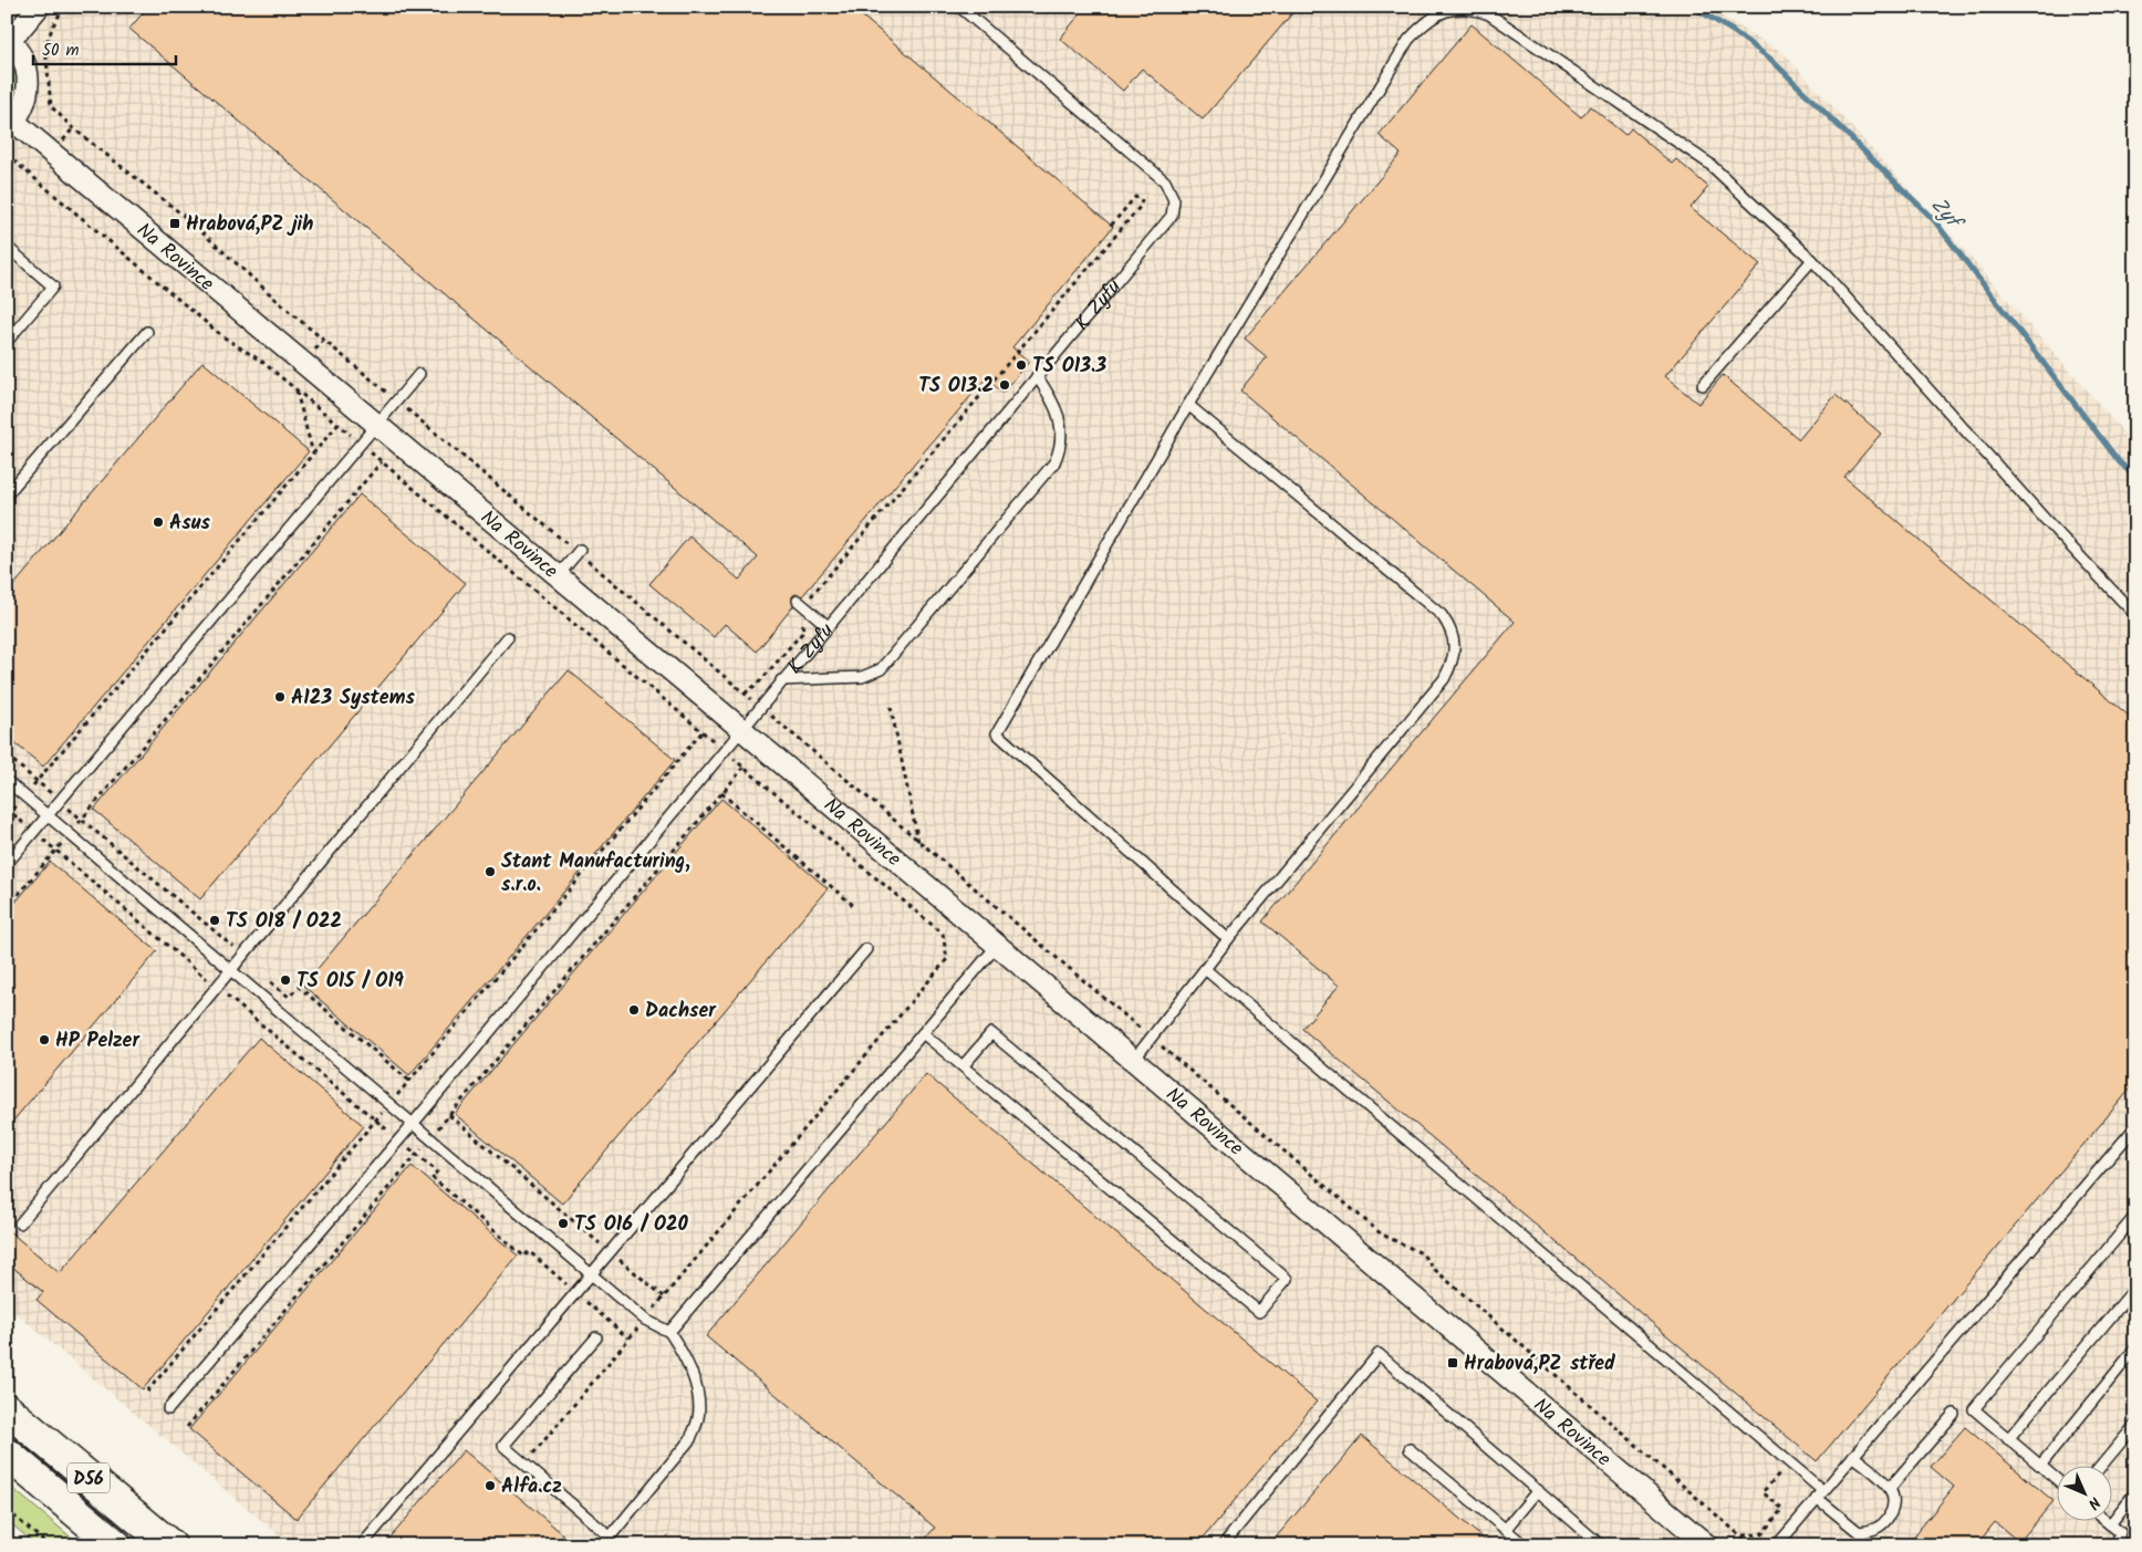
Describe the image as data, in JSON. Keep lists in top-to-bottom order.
{
  "streets": {
    "highway": ["D56"],
    "street": ["Na Rovince"],
    "lane": ["K Zyfu"]
  },
  "crossings": [
    ["Na Rovince", "K Zyfu"]
  ],
  "water": ["Zyf"],
  "places": {
    "transit": ["Hrabová,PZ jih", "Hrabová,PZ střed"],
    "other": [
      "TS O13.3",
      "TS O13.2",
      "Asus",
      "A123 Systems",
      "Stant Manufacturing, s.r.o.",
      "TS O18 / O22",
      "TS O15 / O19",
      "Dachser",
      "HP Pelzer",
      "TS O16 / O20",
      "Alfa.cz"
    ]
  },
  "scale_bar": "50 m",
  "north": "bottom right"
}
